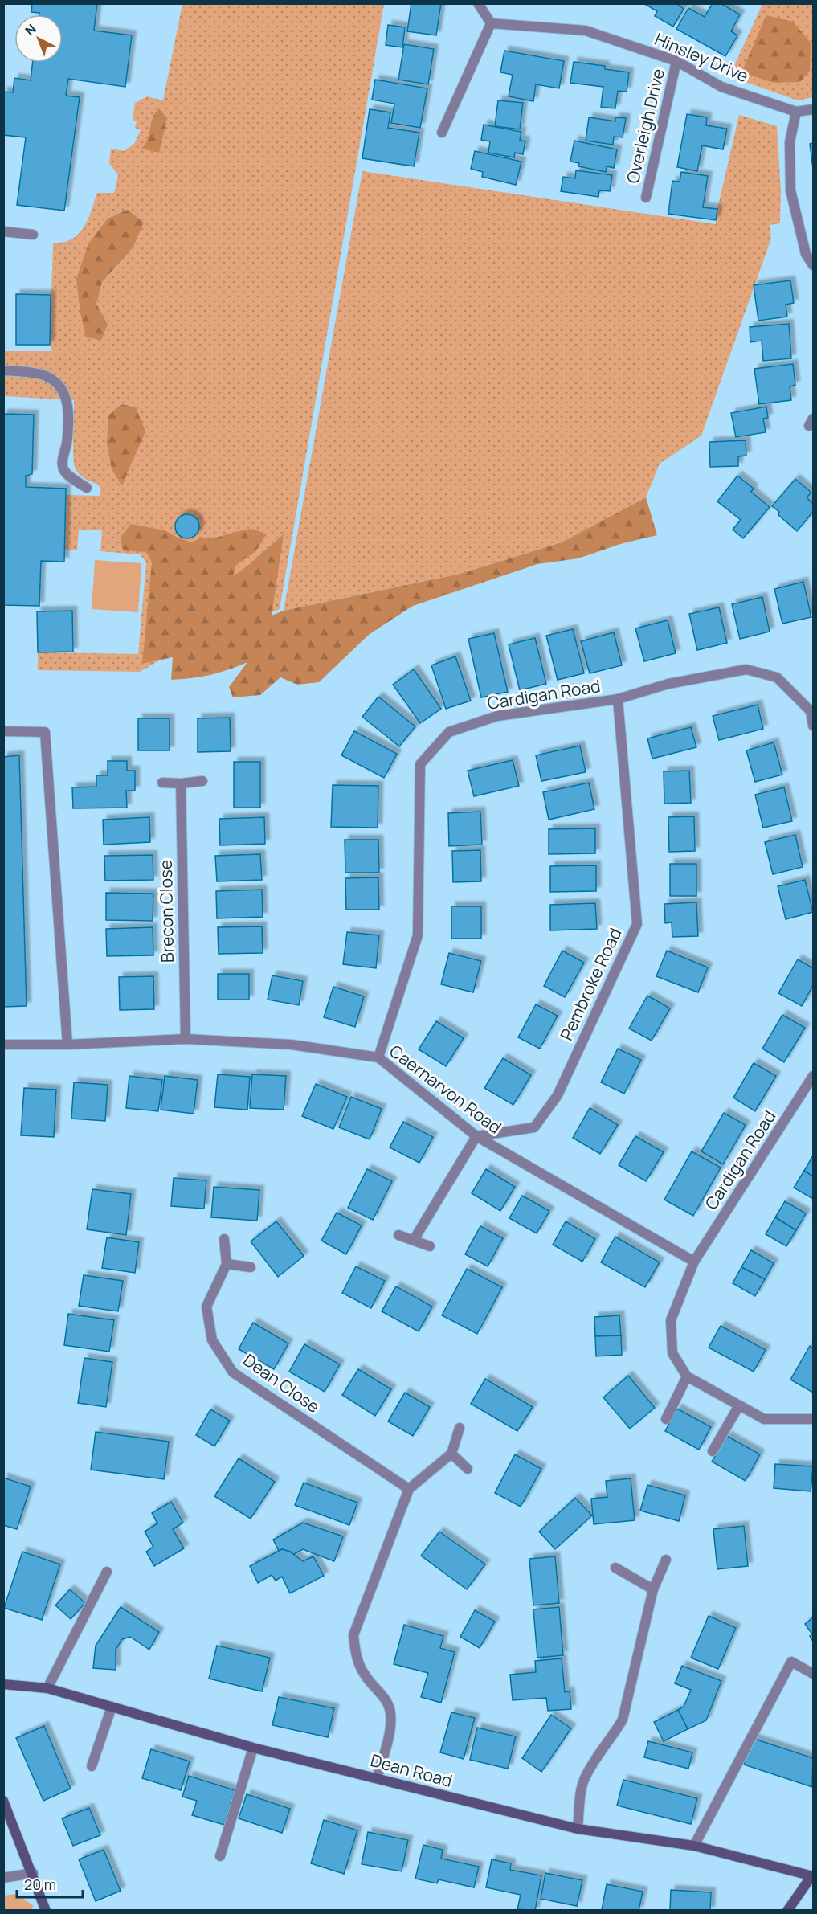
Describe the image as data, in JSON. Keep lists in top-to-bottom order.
{
  "streets": {
    "street": [
      "Hinsley Drive",
      "Overleigh Drive",
      "Cardigan Road",
      "Brecon Close",
      "Pembroke Road",
      "Caernarvon Road",
      "Dean Close",
      "Dean Road"
    ]
  },
  "crossings": [
    ["Hinsley Drive", "Overleigh Drive"],
    ["Cardigan Road", "Pembroke Road"],
    ["Cardigan Road", "Caernarvon Road"],
    ["Brecon Close", "Caernarvon Road"],
    ["Pembroke Road", "Caernarvon Road"]
  ],
  "scale_bar": "20 m",
  "north": "top left"
}
